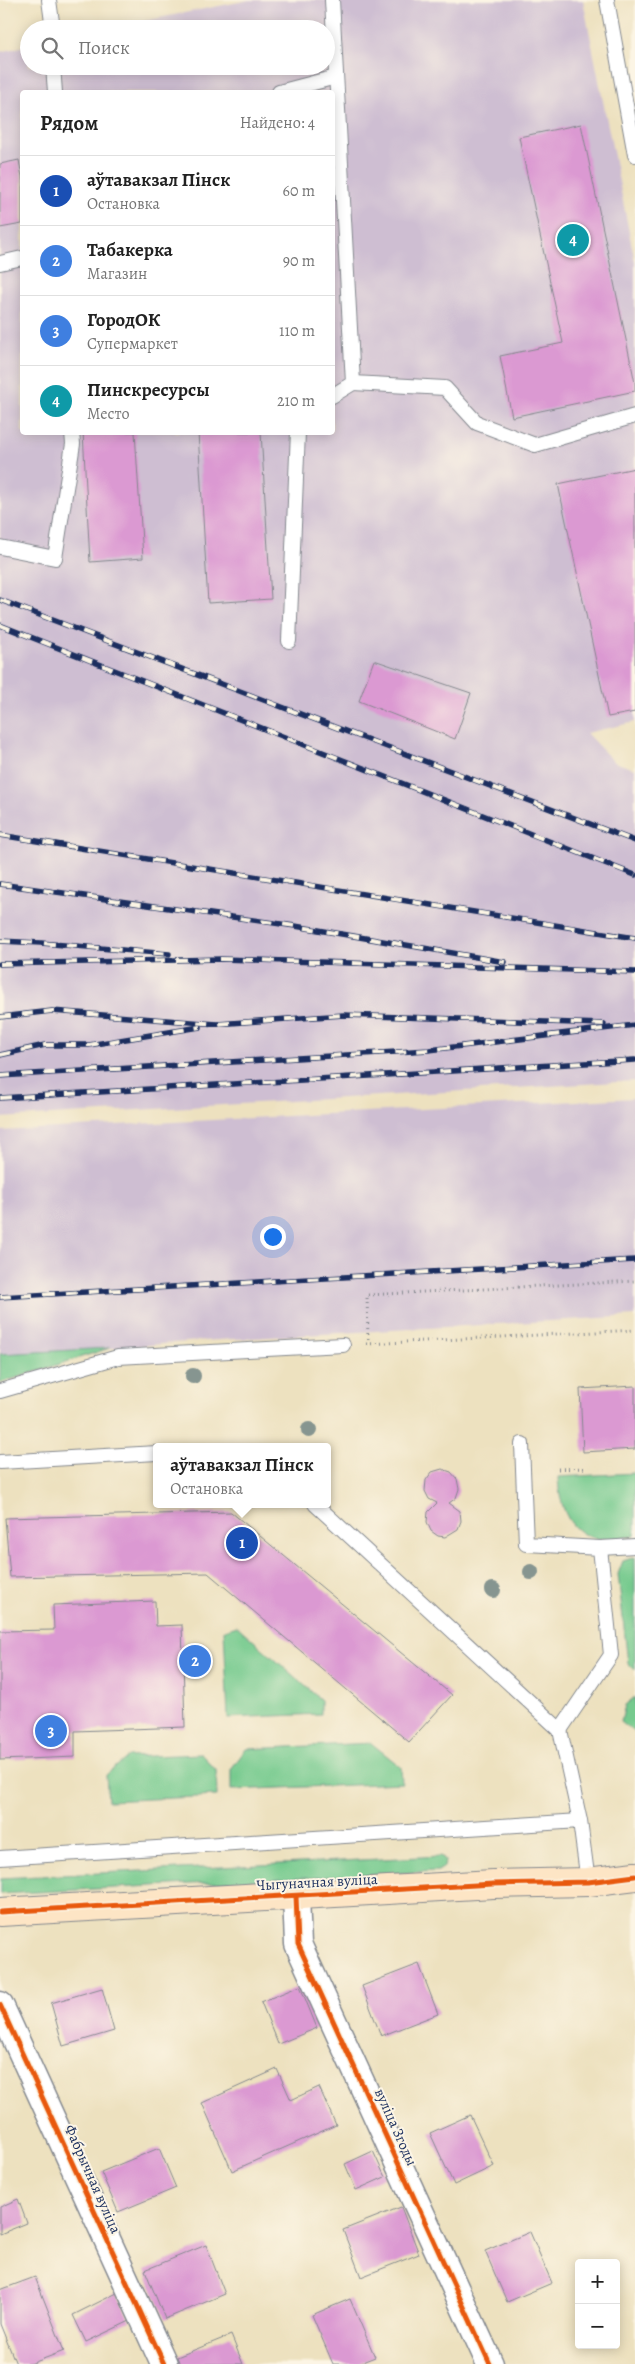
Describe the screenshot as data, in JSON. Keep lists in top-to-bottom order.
{
  "streets": {
    "street": ["Чыгуначная вуліца", "вуліца Згоды", "Фабрычная вуліца"]
  },
  "crossings": [
    ["Чыгуначная вуліца", "вуліца Згоды"]
  ],
  "page": {
    "search": "Поиск",
    "heading": ["Рядом", "Найдено: 4"],
    "list": [
      {
        "mark": "1",
        "name": "аўтавакзал Пінск",
        "note": "Остановка",
        "value": "60 m"
      },
      {
        "mark": "2",
        "name": "Табакерка",
        "note": "Магазин",
        "value": "90 m"
      },
      {
        "mark": "3",
        "name": "ГородОК",
        "note": "Супермаркет",
        "value": "110 m"
      },
      {
        "mark": "4",
        "name": "Пинскресурсы",
        "note": "Место",
        "value": "210 m"
      }
    ],
    "pins": [
      "4",
      "1",
      "2",
      "3"
    ],
    "popup": ["аўтавакзал Пінск", "Остановка"],
    "map_buttons": ["+", "−"]
  }
}
